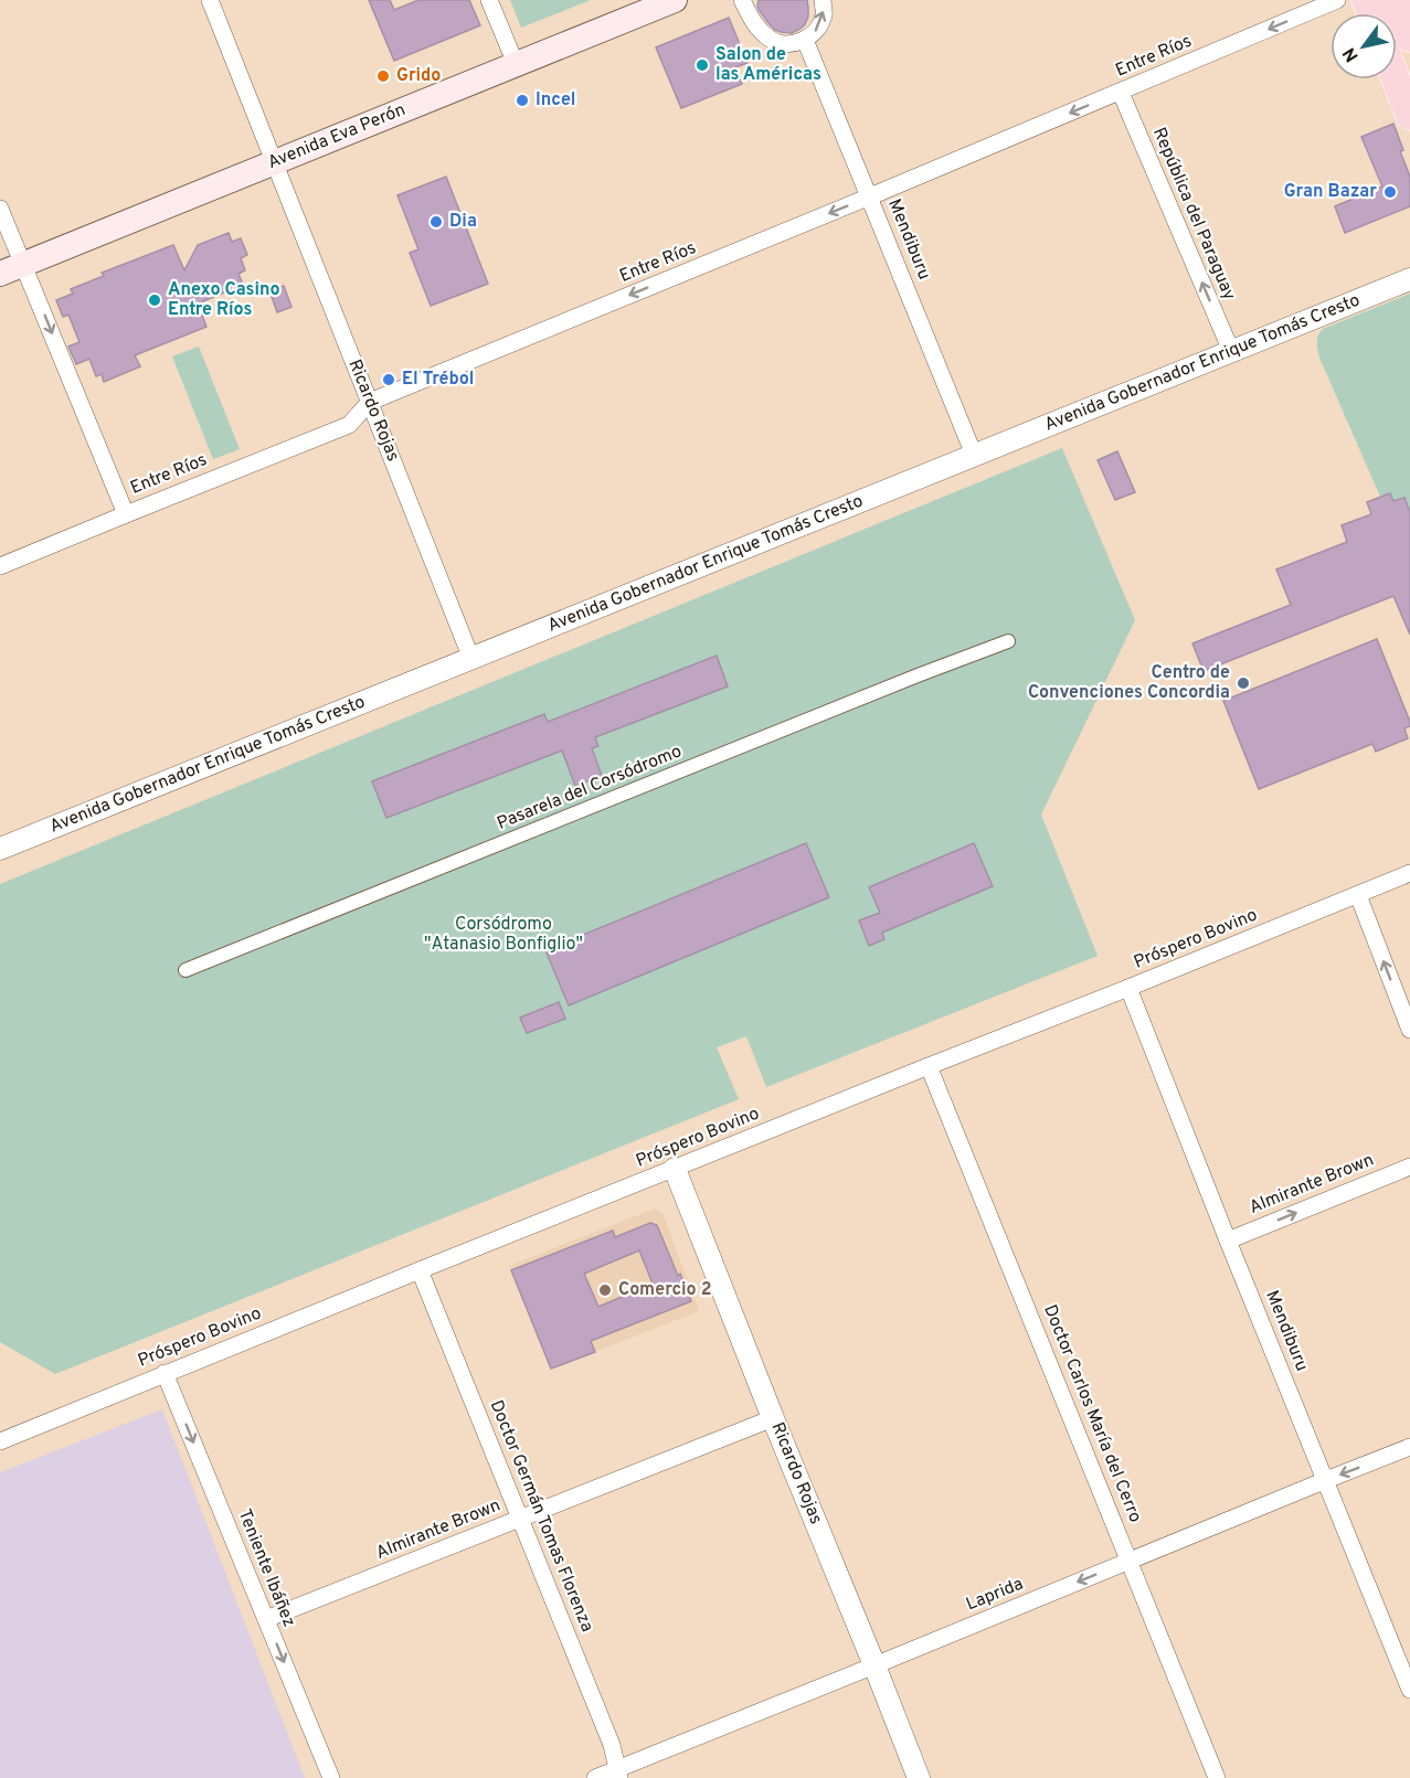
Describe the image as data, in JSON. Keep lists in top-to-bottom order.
{
  "streets": {
    "main road": ["Avenida Eva Perón"],
    "street": [
      "Entre Ríos",
      "República del Paraguay",
      "Mendiburu",
      "Avenida Gobernador Enrique Tomás Cresto",
      "Ricardo Rojas",
      "Pasarela del Corsódromo",
      "Próspero Bovino",
      "Almirante Brown",
      "Doctor Carlos María del Cerro",
      "Doctor Germán Tomas Florenza",
      "Teniente Ibáñez",
      "Laprida"
    ]
  },
  "crossings": [
    ["Entre Ríos", "República del Paraguay"],
    ["Entre Ríos", "Mendiburu"],
    ["Entre Ríos", "Ricardo Rojas"],
    ["Avenida Eva Perón", "Ricardo Rojas"],
    ["República del Paraguay", "Avenida Gobernador Enrique Tomás Cresto"],
    ["Mendiburu", "Avenida Gobernador Enrique Tomás Cresto"],
    ["Mendiburu", "Próspero Bovino"],
    ["Mendiburu", "Almirante Brown"],
    ["Mendiburu", "Laprida"],
    ["Avenida Gobernador Enrique Tomás Cresto", "Ricardo Rojas"],
    ["Ricardo Rojas", "Próspero Bovino"],
    ["Ricardo Rojas", "Almirante Brown"],
    ["Ricardo Rojas", "Laprida"],
    ["Próspero Bovino", "Doctor Carlos María del Cerro"],
    ["Próspero Bovino", "Doctor Germán Tomas Florenza"],
    ["Próspero Bovino", "Teniente Ibáñez"],
    ["Almirante Brown", "Doctor Germán Tomas Florenza"],
    ["Almirante Brown", "Teniente Ibáñez"],
    ["Doctor Carlos María del Cerro", "Laprida"],
    ["Doctor Germán Tomas Florenza", "Laprida"]
  ],
  "one_way": [
    "Entre Ríos",
    "República del Paraguay",
    "Teniente Ibáñez",
    "Laprida"
  ],
  "parks": ["Corsódromo \"Atanasio Bonfiglio\""],
  "places": [
    "Salon de las Américas",
    "Grido",
    "Incel",
    "Gran Bazar",
    "Dia",
    "Anexo Casino Entre Ríos",
    "El Trébol",
    "Centro de Convenciones Concordia",
    "Comercio 2"
  ],
  "north": "bottom left"
}
